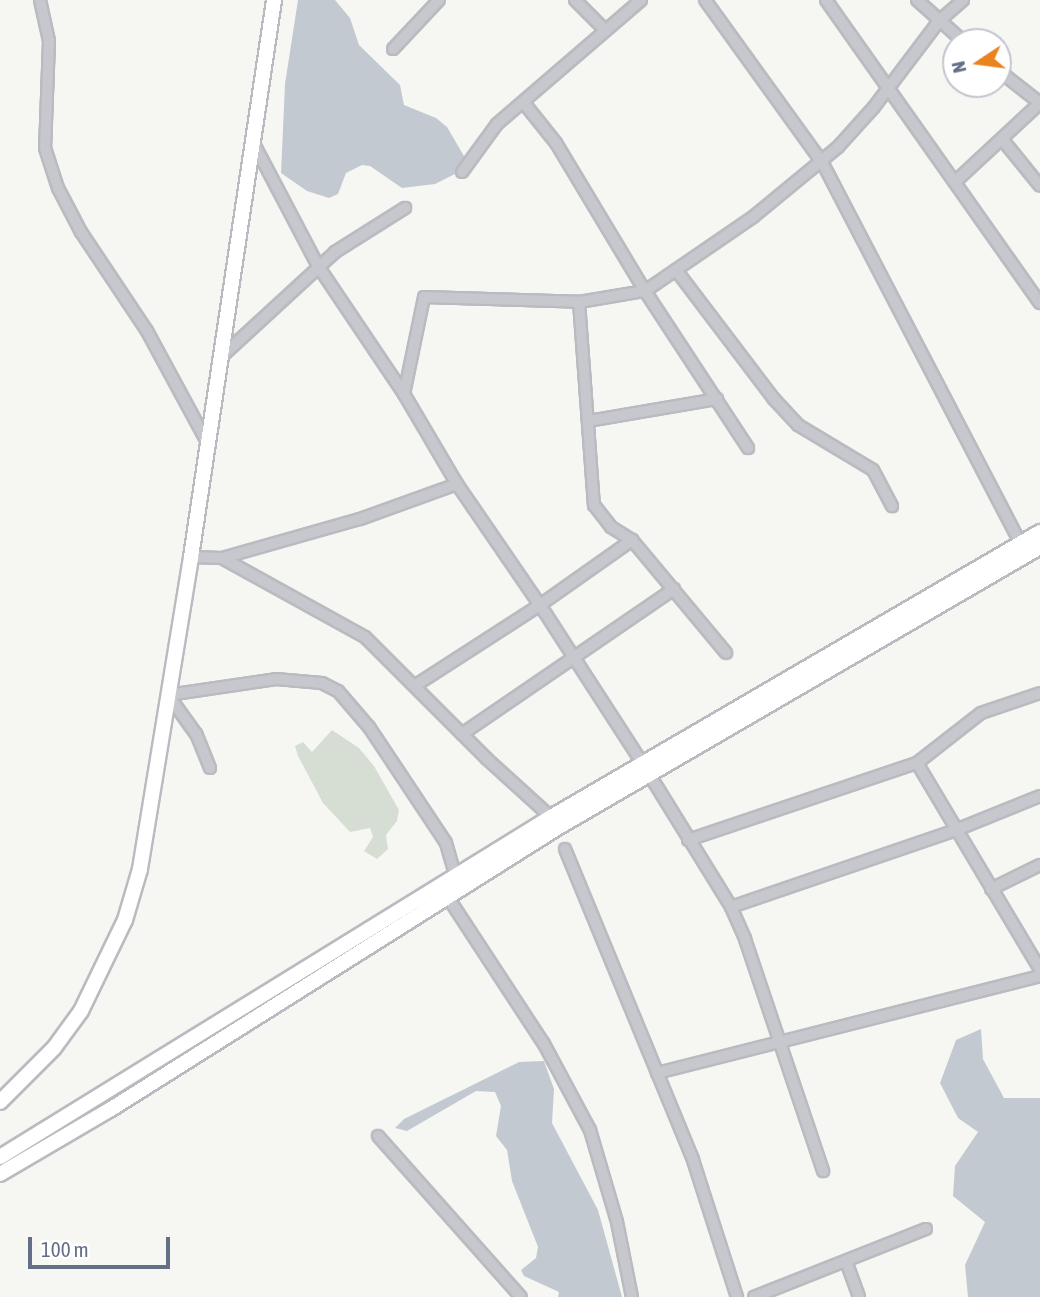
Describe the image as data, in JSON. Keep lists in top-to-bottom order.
{
  "scale_bar": "100 m",
  "north": "left"
}
